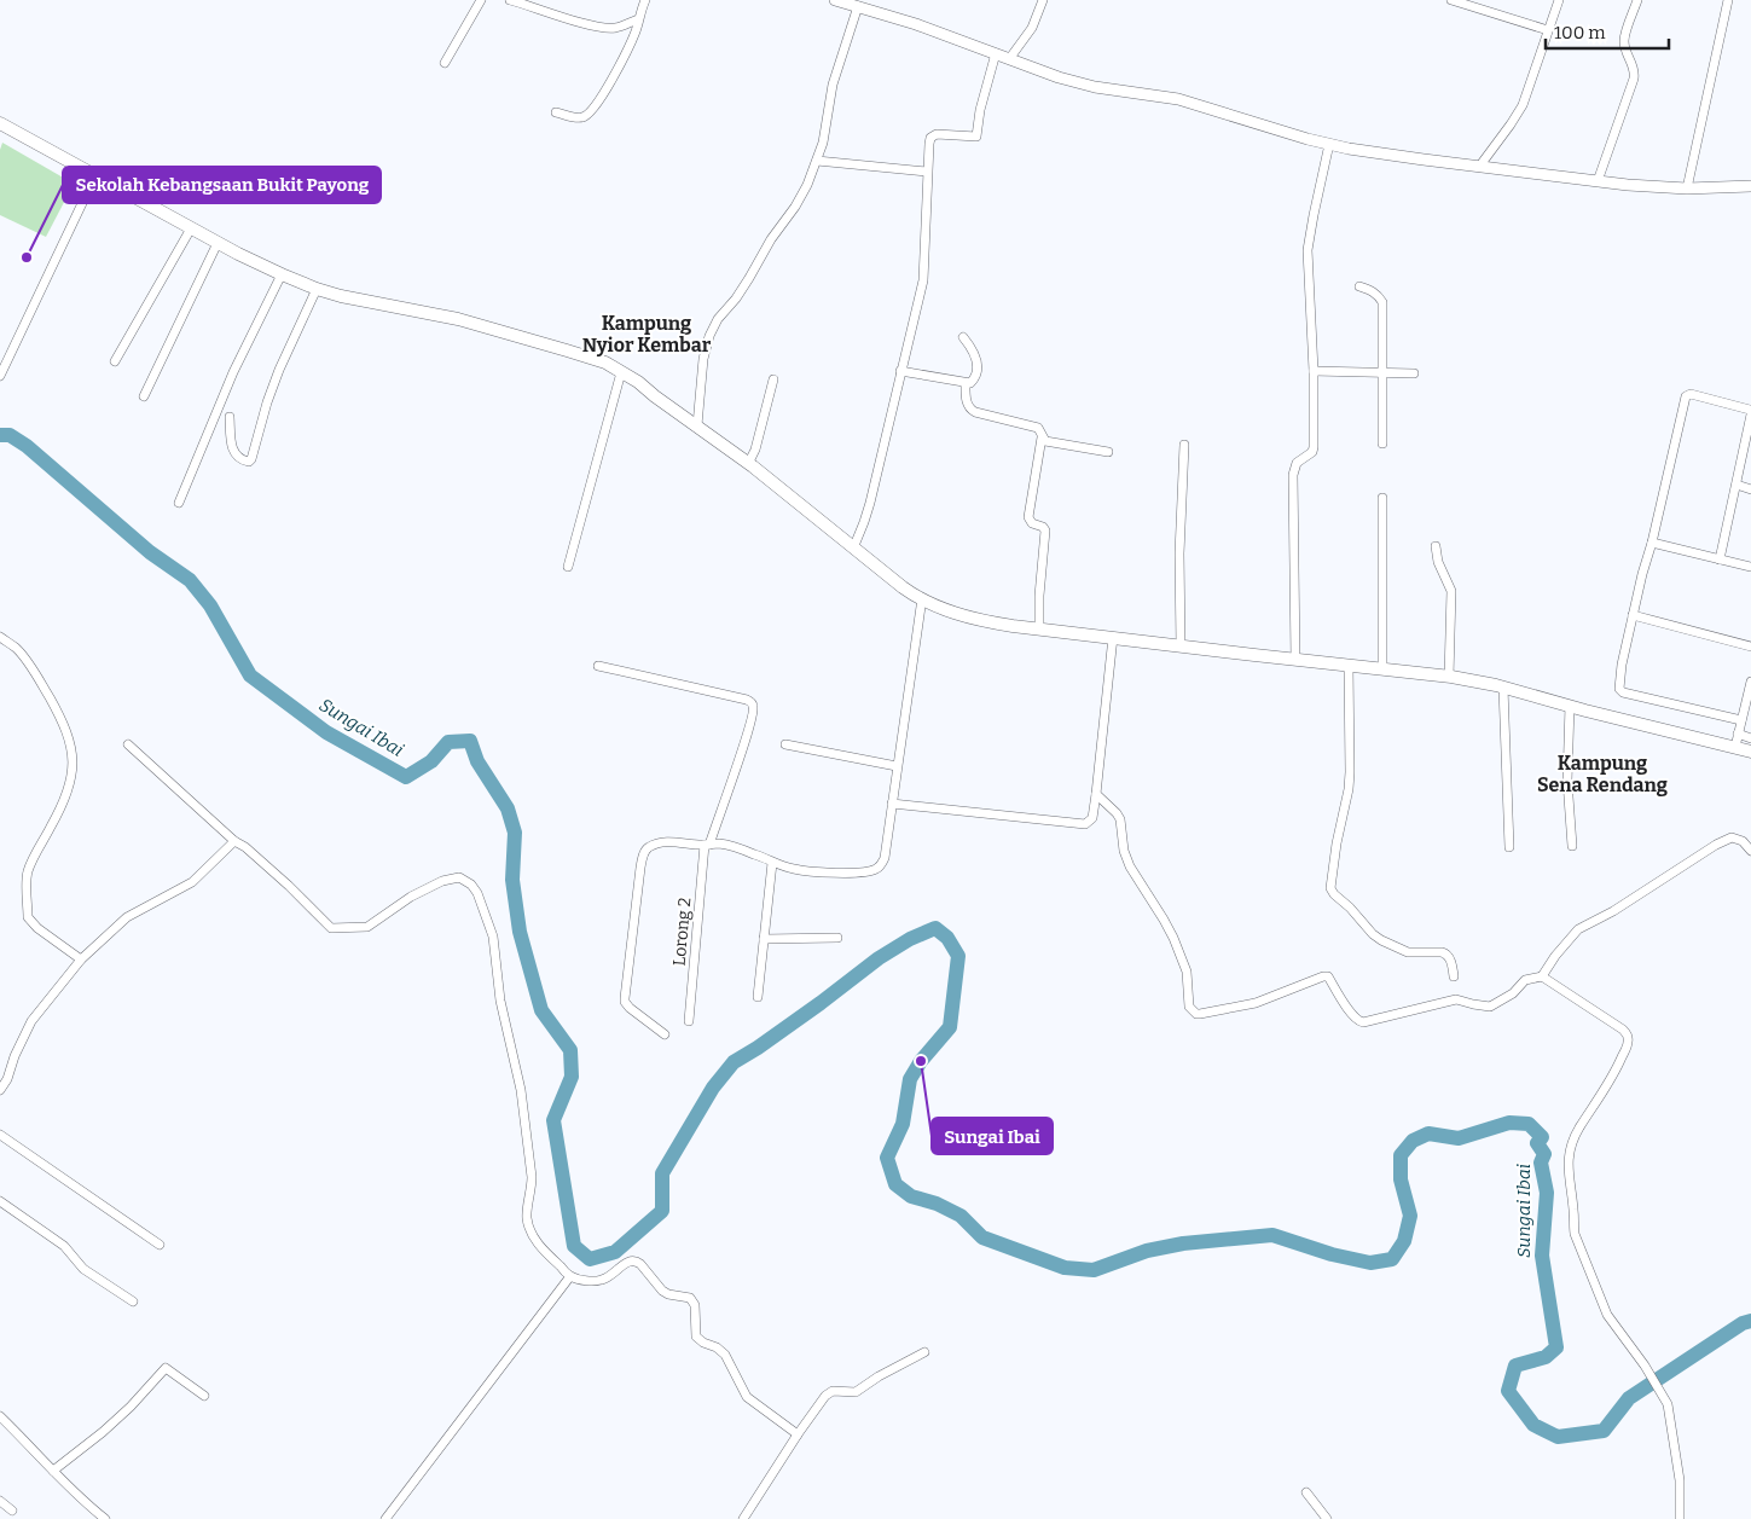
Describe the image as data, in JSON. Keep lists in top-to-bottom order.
{
  "streets": {
    "street": ["Lorong 2"]
  },
  "districts": ["Kampung Nyior Kembar", "Kampung Sena Rendang"],
  "water": ["Sungai Ibai"],
  "places": ["Sekolah Kebangsaan Bukit Payong", "Sungai Ibai"],
  "scale_bar": "100 m"
}
